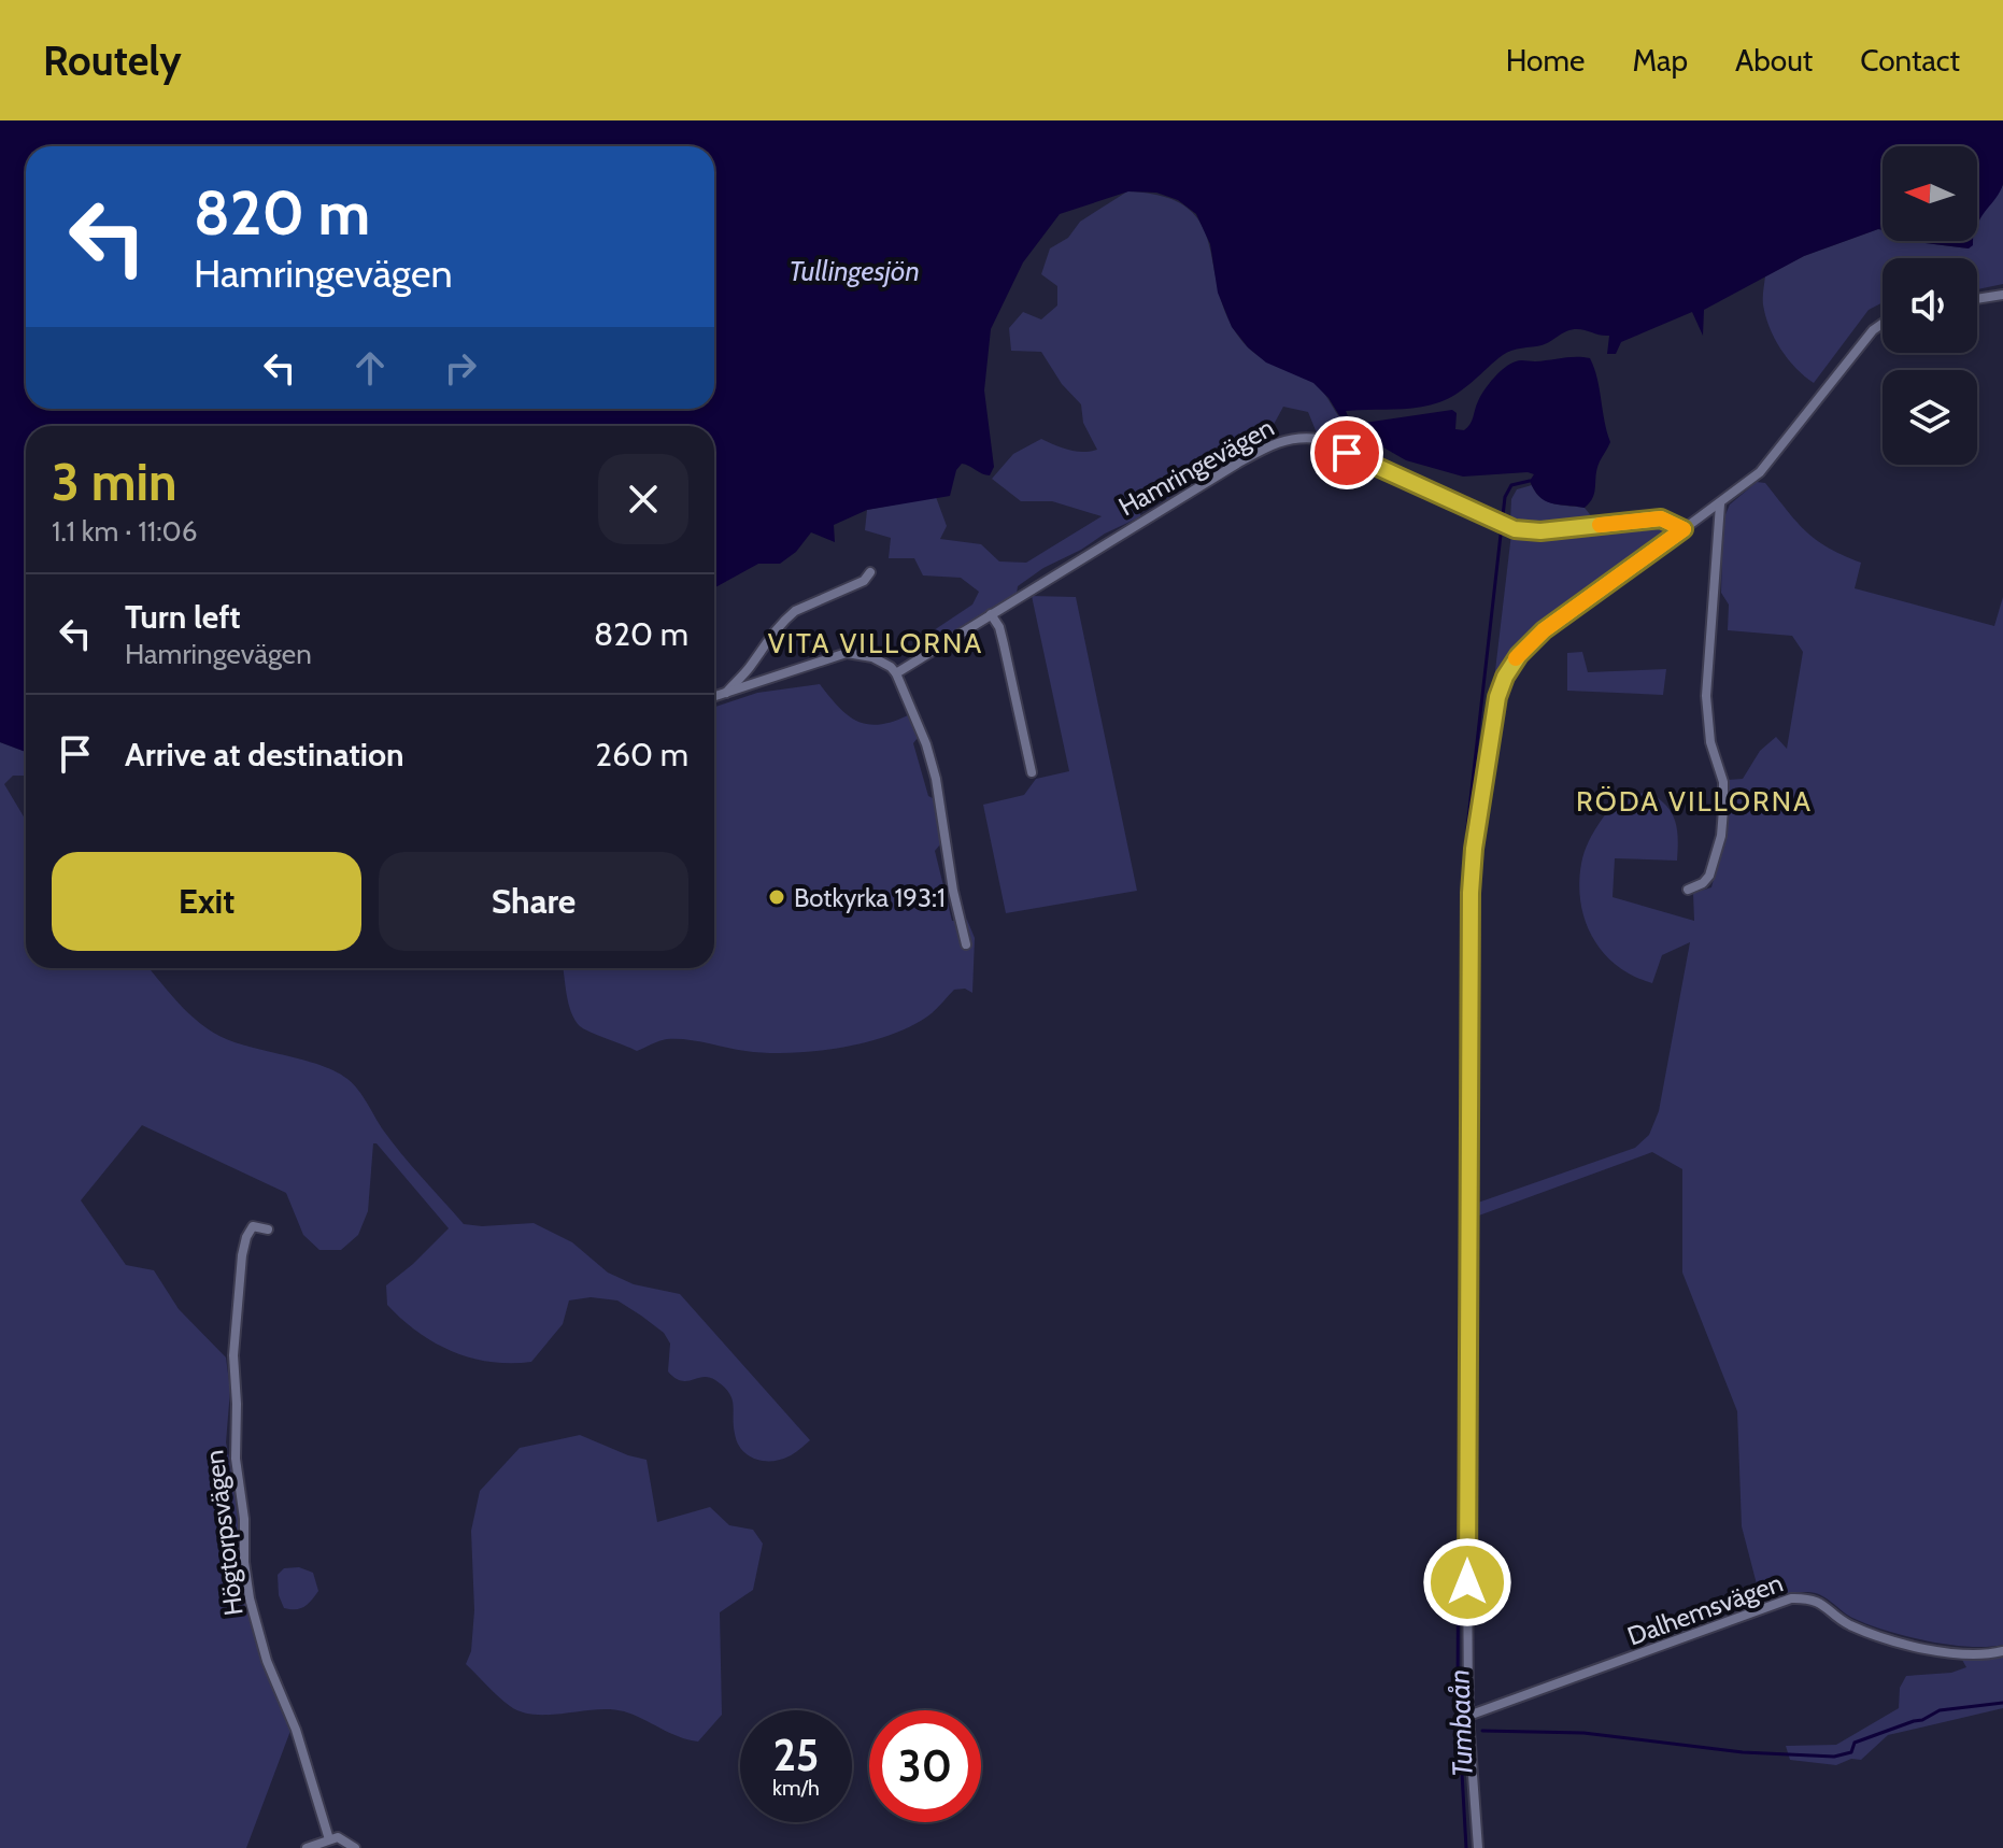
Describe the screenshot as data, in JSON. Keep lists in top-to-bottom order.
{
  "streets": {
    "street": ["Hamringevägen", "Högtorpsvägen", "Dalhemsvägen"]
  },
  "districts": ["VITA VILLORNA", "RÖDA VILLORNA"],
  "water": ["Tullingesjön", "Tumbaån"],
  "places": ["Botkyrka 193:1"],
  "north": "left",
  "page": {
    "header": "Routely",
    "nav": [
      "Home",
      "Map",
      "About",
      "Contact"
    ],
    "turn": ["820 m", "Hamringevägen"],
    "heading": ["3 min", "1.1 km · 11:06"],
    "list": [
      {
        "name": "Turn left",
        "note": "Hamringevägen",
        "value": "820 m"
      },
      {
        "name": "Arrive at destination",
        "value": "260 m"
      }
    ],
    "buttons": ["Exit", "Share"],
    "speed": "25 km/h",
    "limit": "30"
  }
}
